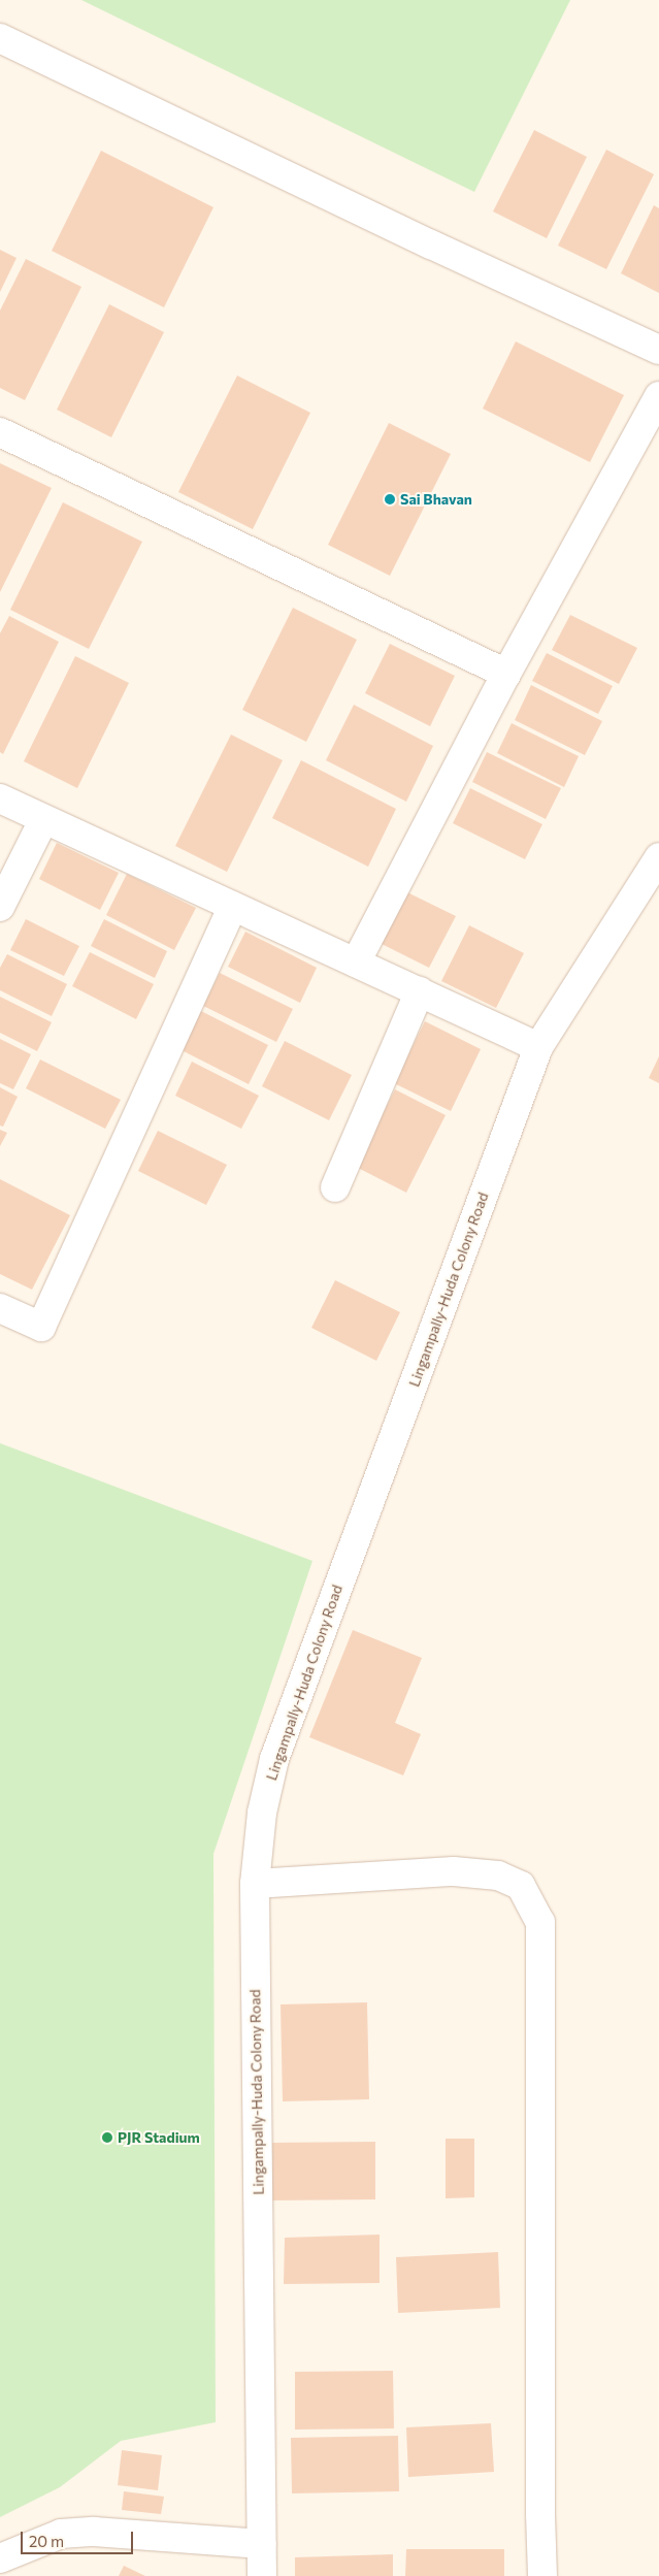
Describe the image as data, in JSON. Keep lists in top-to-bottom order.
{
  "streets": {
    "street": ["Lingampally-Huda Colony Road"]
  },
  "places": ["Sai Bhavan", "PJR Stadium"],
  "scale_bar": "20 m"
}
